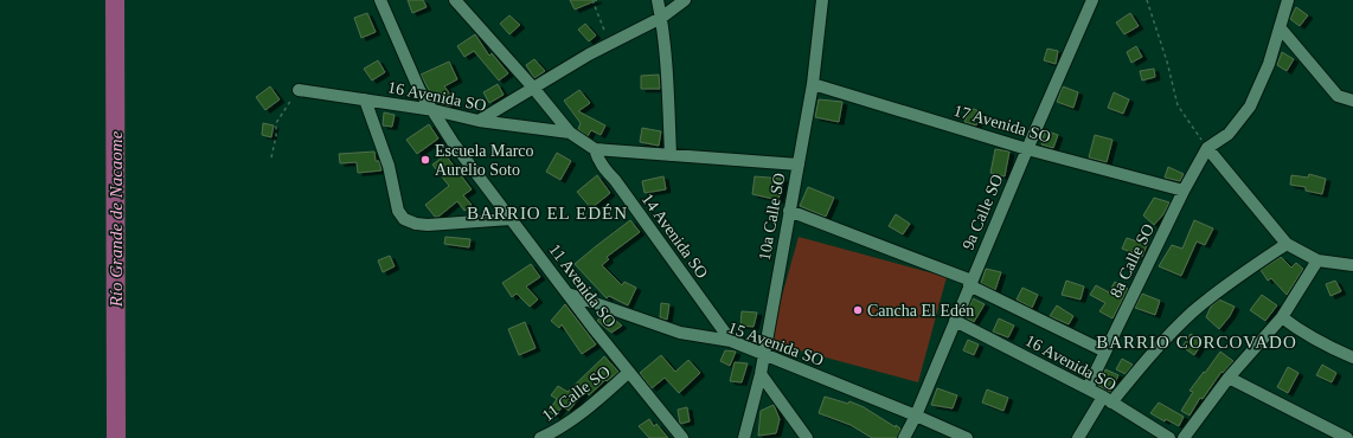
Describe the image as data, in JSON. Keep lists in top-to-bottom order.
{
  "streets": {
    "street": [
      "16 Avenida SO",
      "17 Avenida SO",
      "9a Calle SO",
      "10a Calle SO",
      "14 Avenida SO",
      "8a Calle SO",
      "11 Avenida SO",
      "15 Avenida SO",
      "11 Calle SO"
    ]
  },
  "crossings": [
    ["16 Avenida SO", "9a Calle SO"],
    ["16 Avenida SO", "8a Calle SO"],
    ["16 Avenida SO", "11 Avenida SO"],
    ["17 Avenida SO", "9a Calle SO"],
    ["17 Avenida SO", "10a Calle SO"],
    ["17 Avenida SO", "8a Calle SO"],
    ["9a Calle SO", "15 Avenida SO"],
    ["10a Calle SO", "15 Avenida SO"],
    ["14 Avenida SO", "15 Avenida SO"],
    ["11 Avenida SO", "15 Avenida SO"],
    ["11 Avenida SO", "11 Calle SO"]
  ],
  "districts": ["BARRIO EL EDÉN", "BARRIO CORCOVADO"],
  "water": ["Río Grande de Nacaome"],
  "places": ["Escuela Marco Aurelio Soto", "Cancha El Edén"]
}
